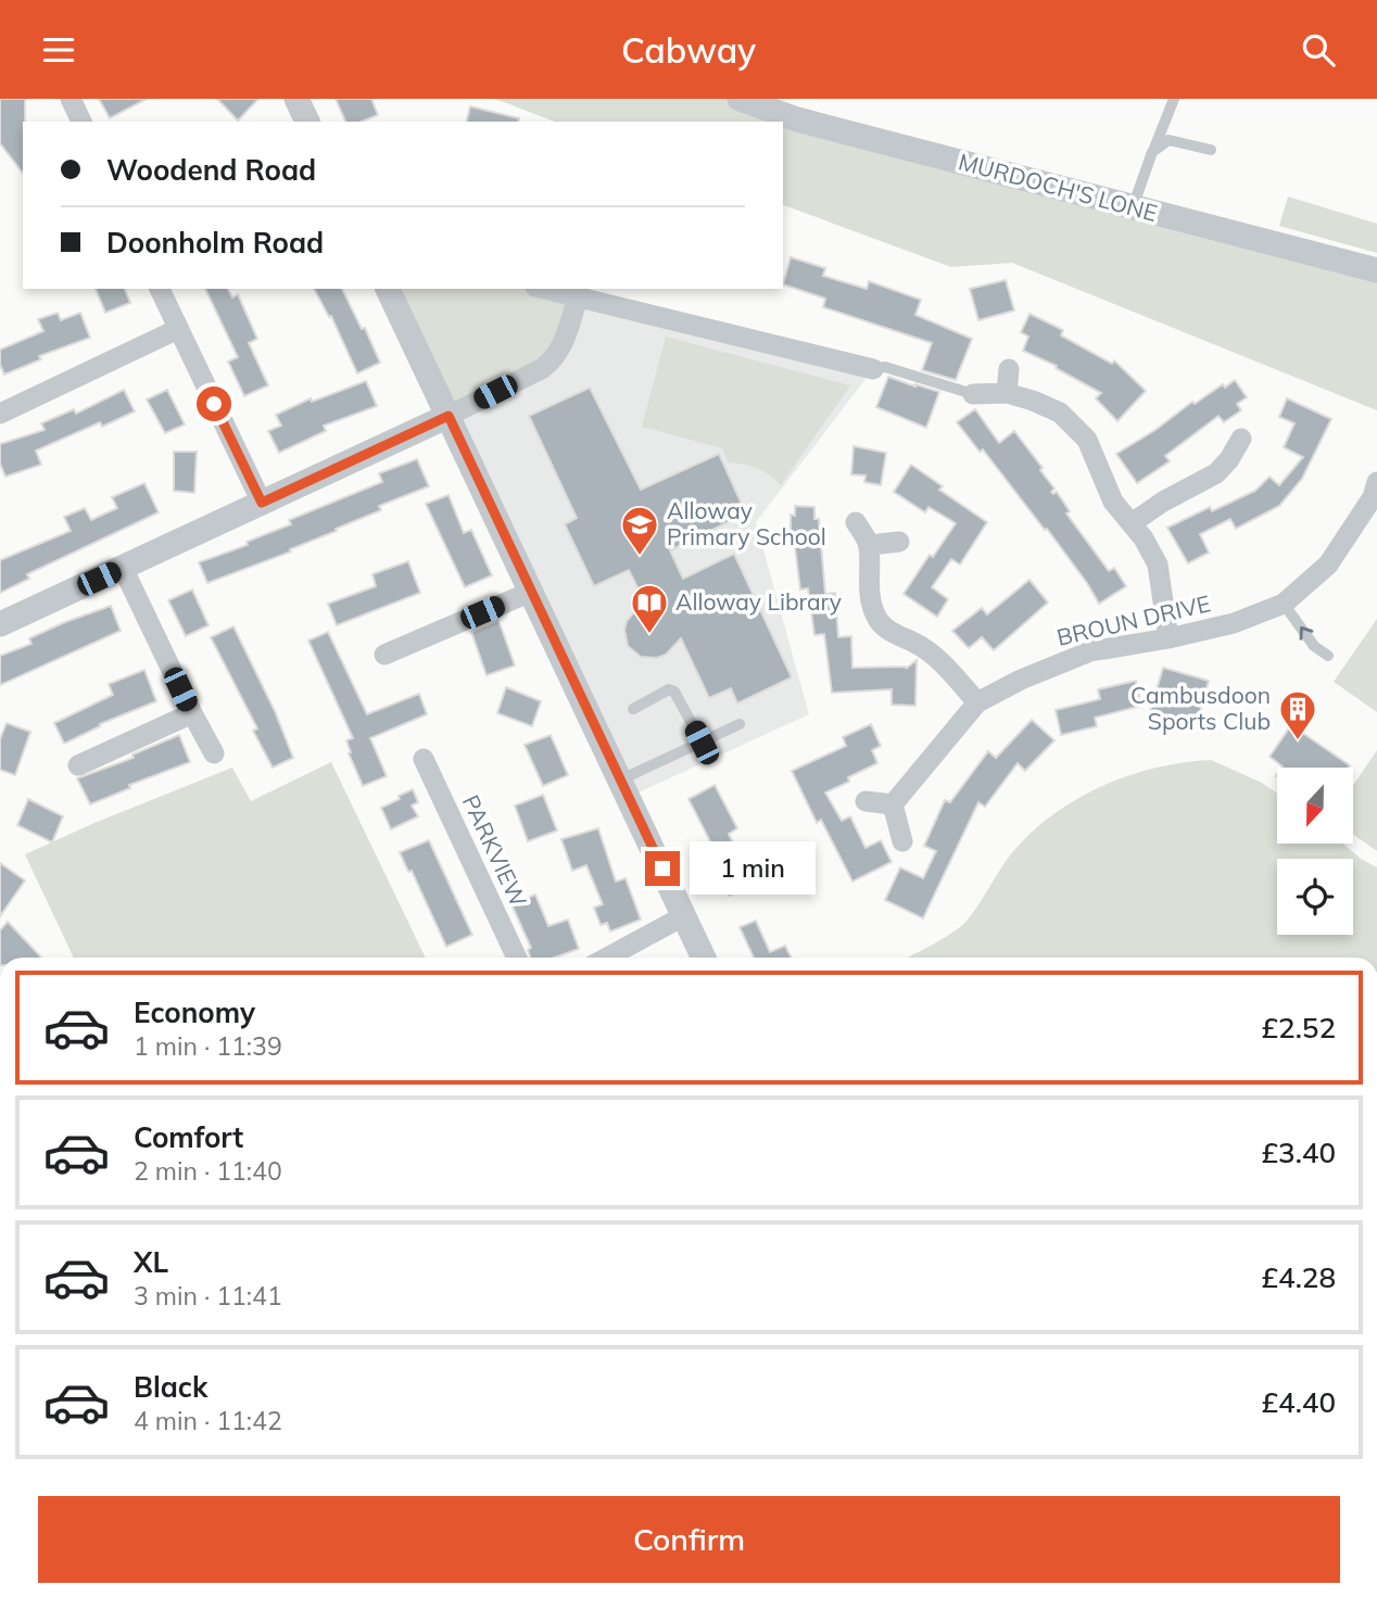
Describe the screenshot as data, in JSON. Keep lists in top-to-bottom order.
{
  "streets": {
    "street": ["MURDOCH'S LONE", "BROUN DRIVE", "PARKVIEW"]
  },
  "places": {
    "school or university": ["Alloway Primary School"],
    "library": ["Alloway Library"],
    "building": ["Cambusdoon Sports Club"]
  },
  "north": "bottom",
  "page": {
    "header": "Cabway",
    "banner": ["Woodend Road", "Doonholm Road"],
    "bubble": "1 min",
    "list": [
      {
        "name": "Economy",
        "note": "1 min · 11:39",
        "value": "£2.52"
      },
      {
        "name": "Comfort",
        "note": "2 min · 11:40",
        "value": "£3.40"
      },
      {
        "name": "XL",
        "note": "3 min · 11:41",
        "value": "£4.28"
      },
      {
        "name": "Black",
        "note": "4 min · 11:42",
        "value": "£4.40"
      }
    ],
    "buttons": "Confirm"
  }
}
